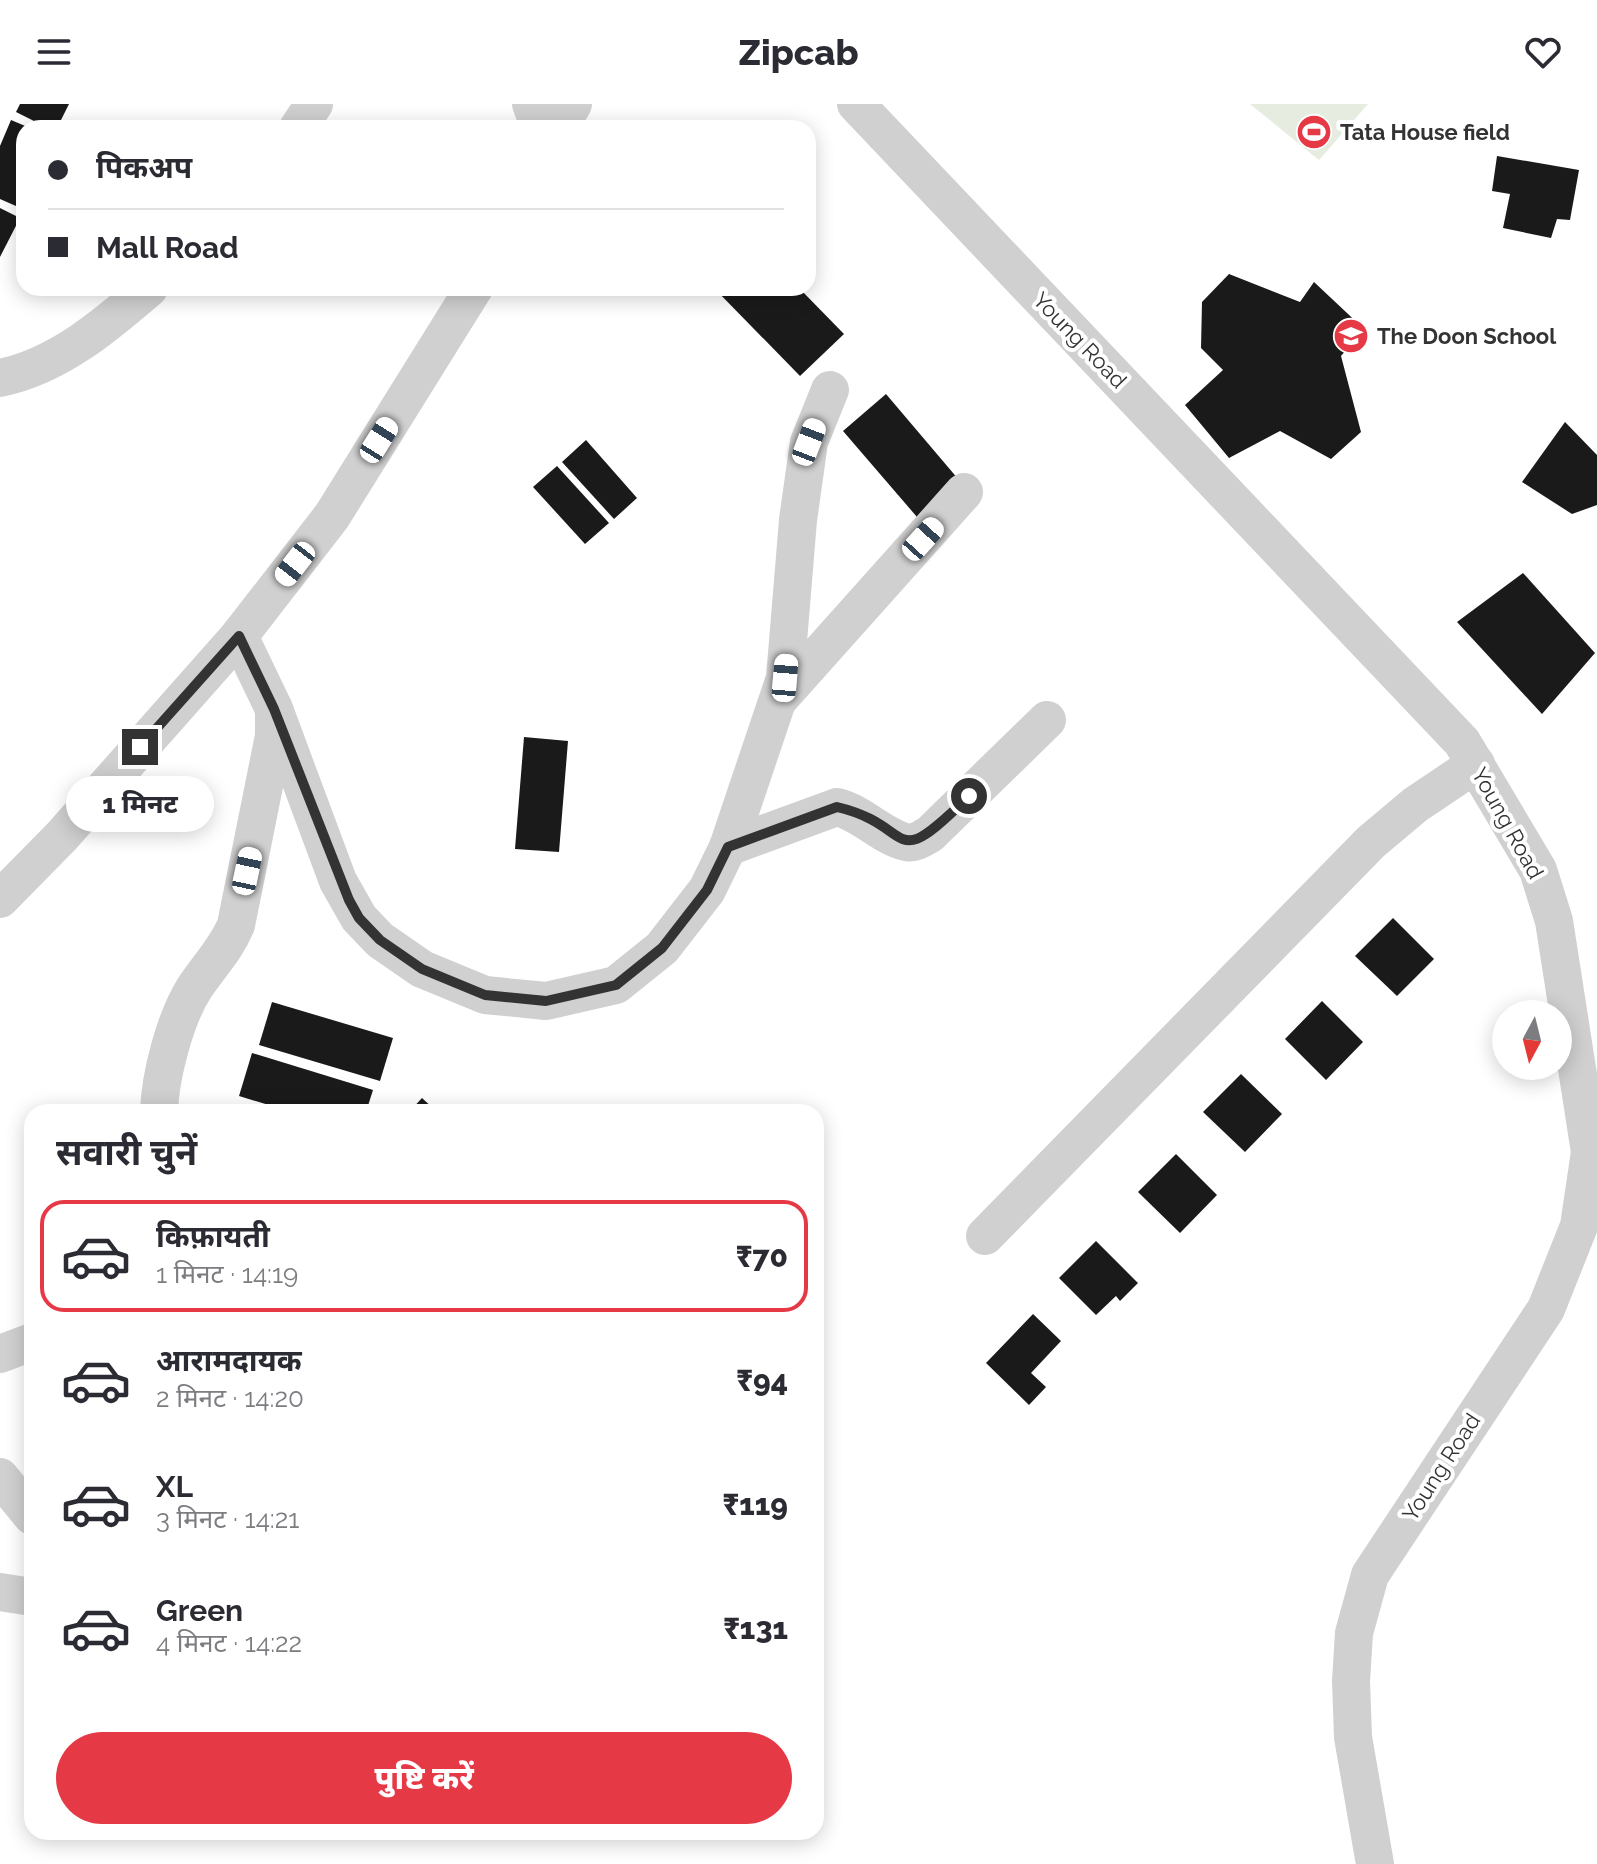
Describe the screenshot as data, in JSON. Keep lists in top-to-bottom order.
{
  "streets": {
    "street": ["Young Road"]
  },
  "places": {
    "sports": ["Tata House field"],
    "school or university": ["The Doon School"]
  },
  "north": "bottom",
  "page": {
    "header": "Zipcab",
    "banner": ["पिकअप", "Mall Road"],
    "bubble": "1 मिनट",
    "heading": "सवारी चुनें",
    "list": [
      {
        "name": "किफ़ायती",
        "note": "1 मिनट · 14:19",
        "value": "₹70"
      },
      {
        "name": "आरामदायक",
        "note": "2 मिनट · 14:20",
        "value": "₹94"
      },
      {
        "name": "XL",
        "note": "3 मिनट · 14:21",
        "value": "₹119"
      },
      {
        "name": "Green",
        "note": "4 मिनट · 14:22",
        "value": "₹131"
      }
    ],
    "buttons": "पुष्टि करें"
  }
}
